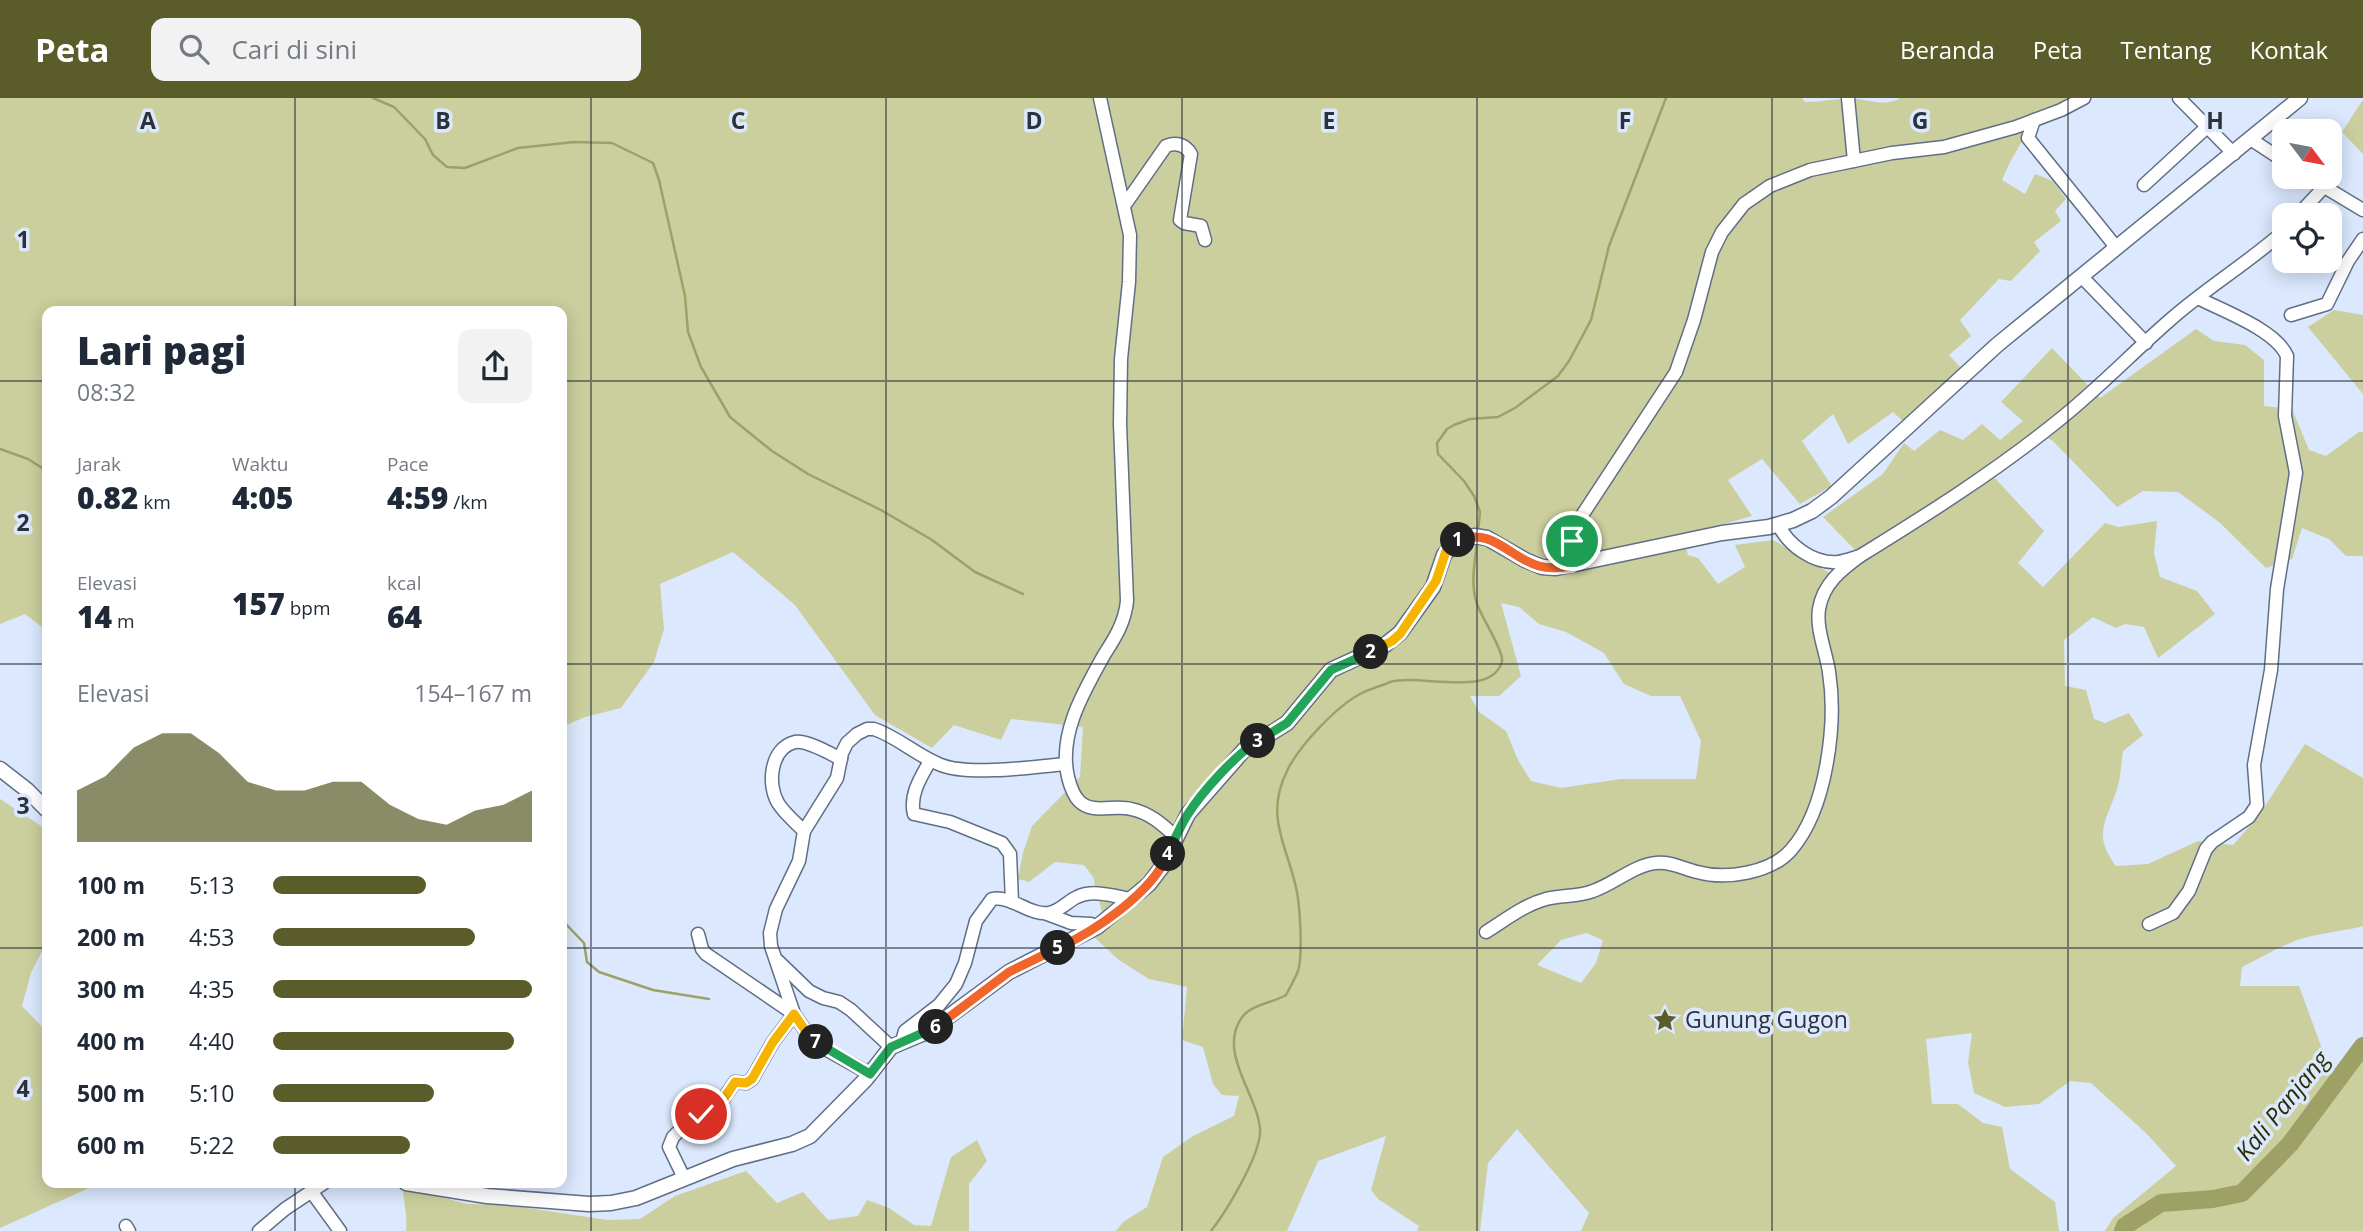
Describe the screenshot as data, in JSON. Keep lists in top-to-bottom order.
{
  "water": ["Kali Panjang"],
  "places": {
    "place": ["Gunung Gugon"]
  },
  "north": "bottom right",
  "page": {
    "header": "Peta",
    "search": "Cari di sini",
    "nav": [
      "Beranda",
      "Peta",
      "Tentang",
      "Kontak"
    ],
    "heading": ["Lari pagi", "08:32"],
    "stats": [
      ["Jarak", "0.82 km"],
      ["Waktu", "4:05"],
      ["Pace", "4:59 /km"],
      ["Elevasi", "14 m"],
      ["157 bpm"],
      ["kcal", "64"]
    ],
    "pins": [
      "1",
      "2",
      "3",
      "4",
      "5",
      "6",
      "7"
    ],
    "chart": ["Elevasi", "154–167 m"],
    "list": [
      {
        "name": "100 m",
        "note": "5:13"
      },
      {
        "name": "200 m",
        "note": "4:53"
      },
      {
        "name": "300 m",
        "note": "4:35"
      },
      {
        "name": "400 m",
        "note": "4:40"
      },
      {
        "name": "500 m",
        "note": "5:10"
      },
      {
        "name": "600 m",
        "note": "5:22"
      }
    ]
  },
  "grid": {
    "columns": [
      "A",
      "B",
      "C",
      "D",
      "E",
      "F",
      "G",
      "H"
    ],
    "rows": [
      "1",
      "2",
      "3",
      "4"
    ]
  }
}
